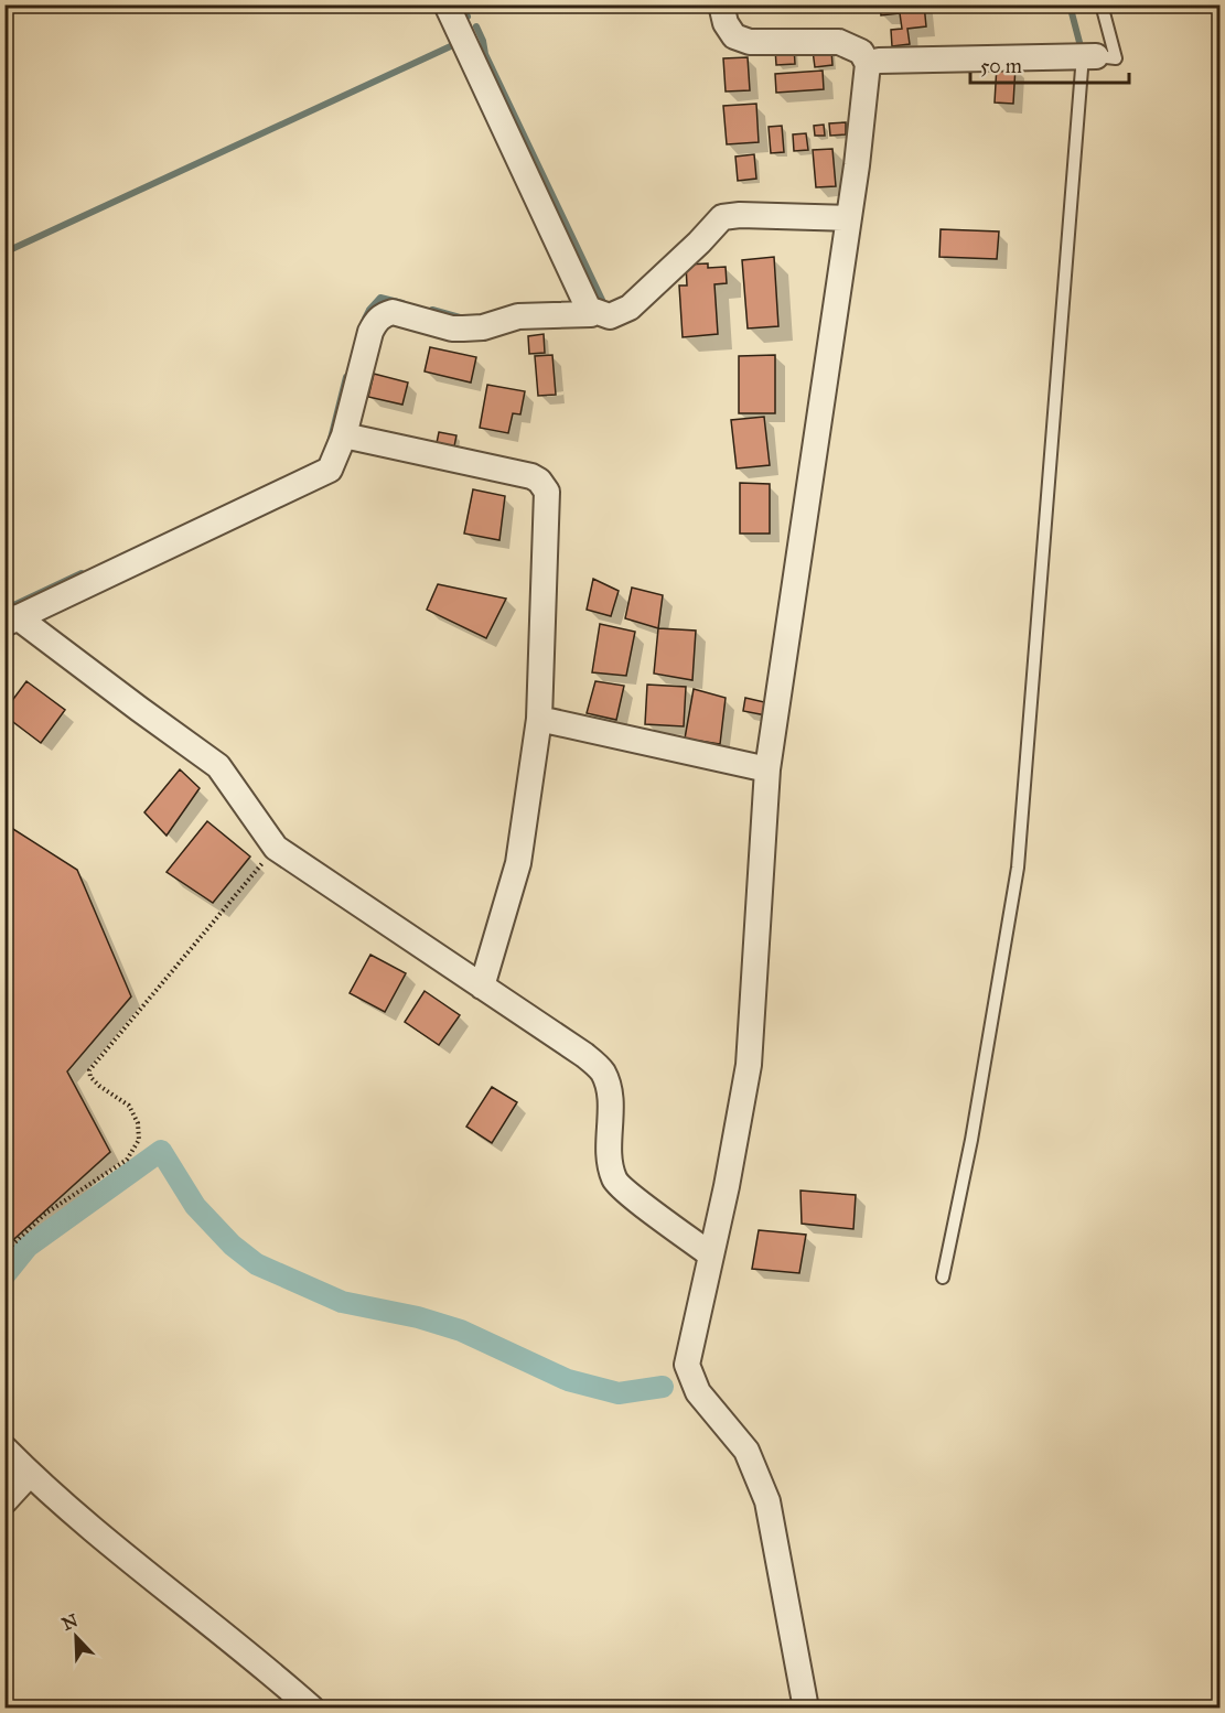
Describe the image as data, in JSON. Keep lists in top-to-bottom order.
{
  "scale_bar": "50 m",
  "north": "top left"
}
